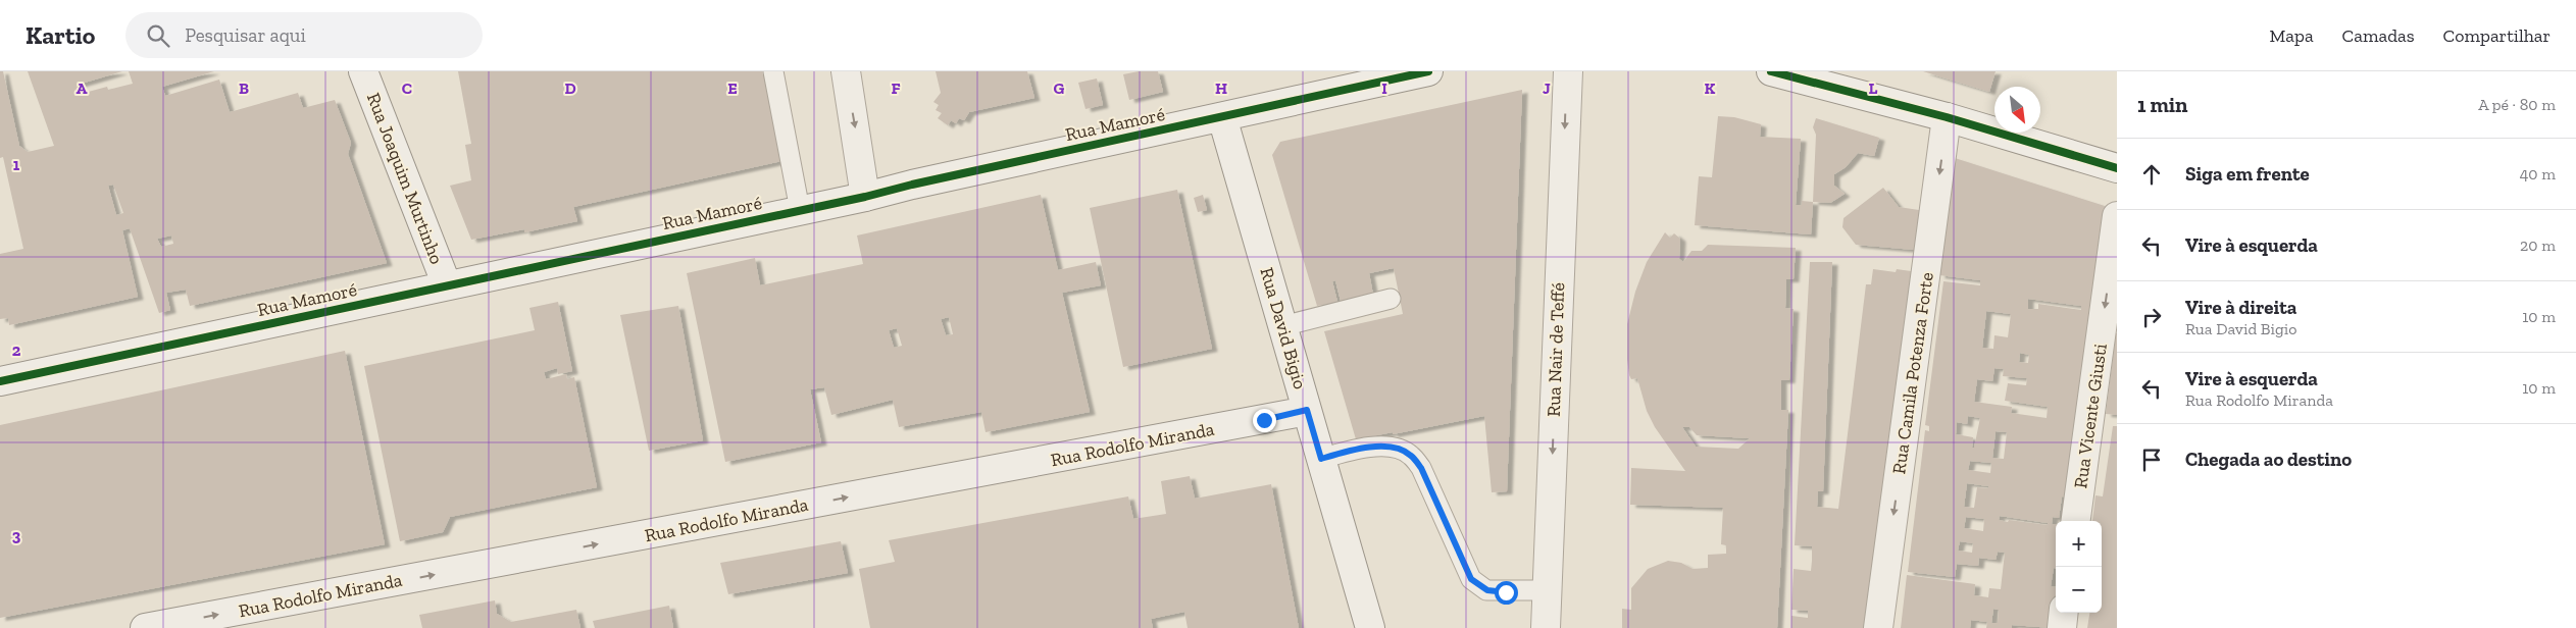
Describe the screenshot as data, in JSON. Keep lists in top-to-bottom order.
{
  "streets": {
    "street": [
      "Rua Mamoré",
      "Rua Joaquim Murtinho",
      "Rua David Bigio",
      "Rua Nair de Teffé",
      "Rua Camila Potenza Forte",
      "Rua Vicente Giusti",
      "Rua Rodolfo Miranda"
    ]
  },
  "crossings": [
    ["Rua Mamoré", "Rua Joaquim Murtinho"],
    ["Rua Mamoré", "Rua David Bigio"],
    ["Rua David Bigio", "Rua Rodolfo Miranda"]
  ],
  "one_way": [
    "Rua Nair de Teffé",
    "Rua Camila Potenza Forte",
    "Rua Vicente Giusti",
    "Rua Rodolfo Miranda"
  ],
  "north": "bottom right",
  "page": {
    "header": "Kartio",
    "search": "Pesquisar aqui",
    "nav": ["Mapa", "Camadas", "Compartilhar"],
    "heading": ["1 min", "A pé · 80 m"],
    "list": [
      ["Siga em frente", "40 m"],
      ["Vire à esquerda", "20 m"],
      ["Vire à direita", "Rua David Bigio", "10 m"],
      ["Vire à esquerda", "Rua Rodolfo Miranda", "10 m"],
      "Chegada ao destino"
    ],
    "map_buttons": ["+", "−"]
  },
  "grid": {
    "columns": [
      "A",
      "B",
      "C",
      "D",
      "E",
      "F",
      "G",
      "H",
      "I",
      "J",
      "K",
      "L"
    ],
    "rows": ["1", "2", "3"]
  }
}
